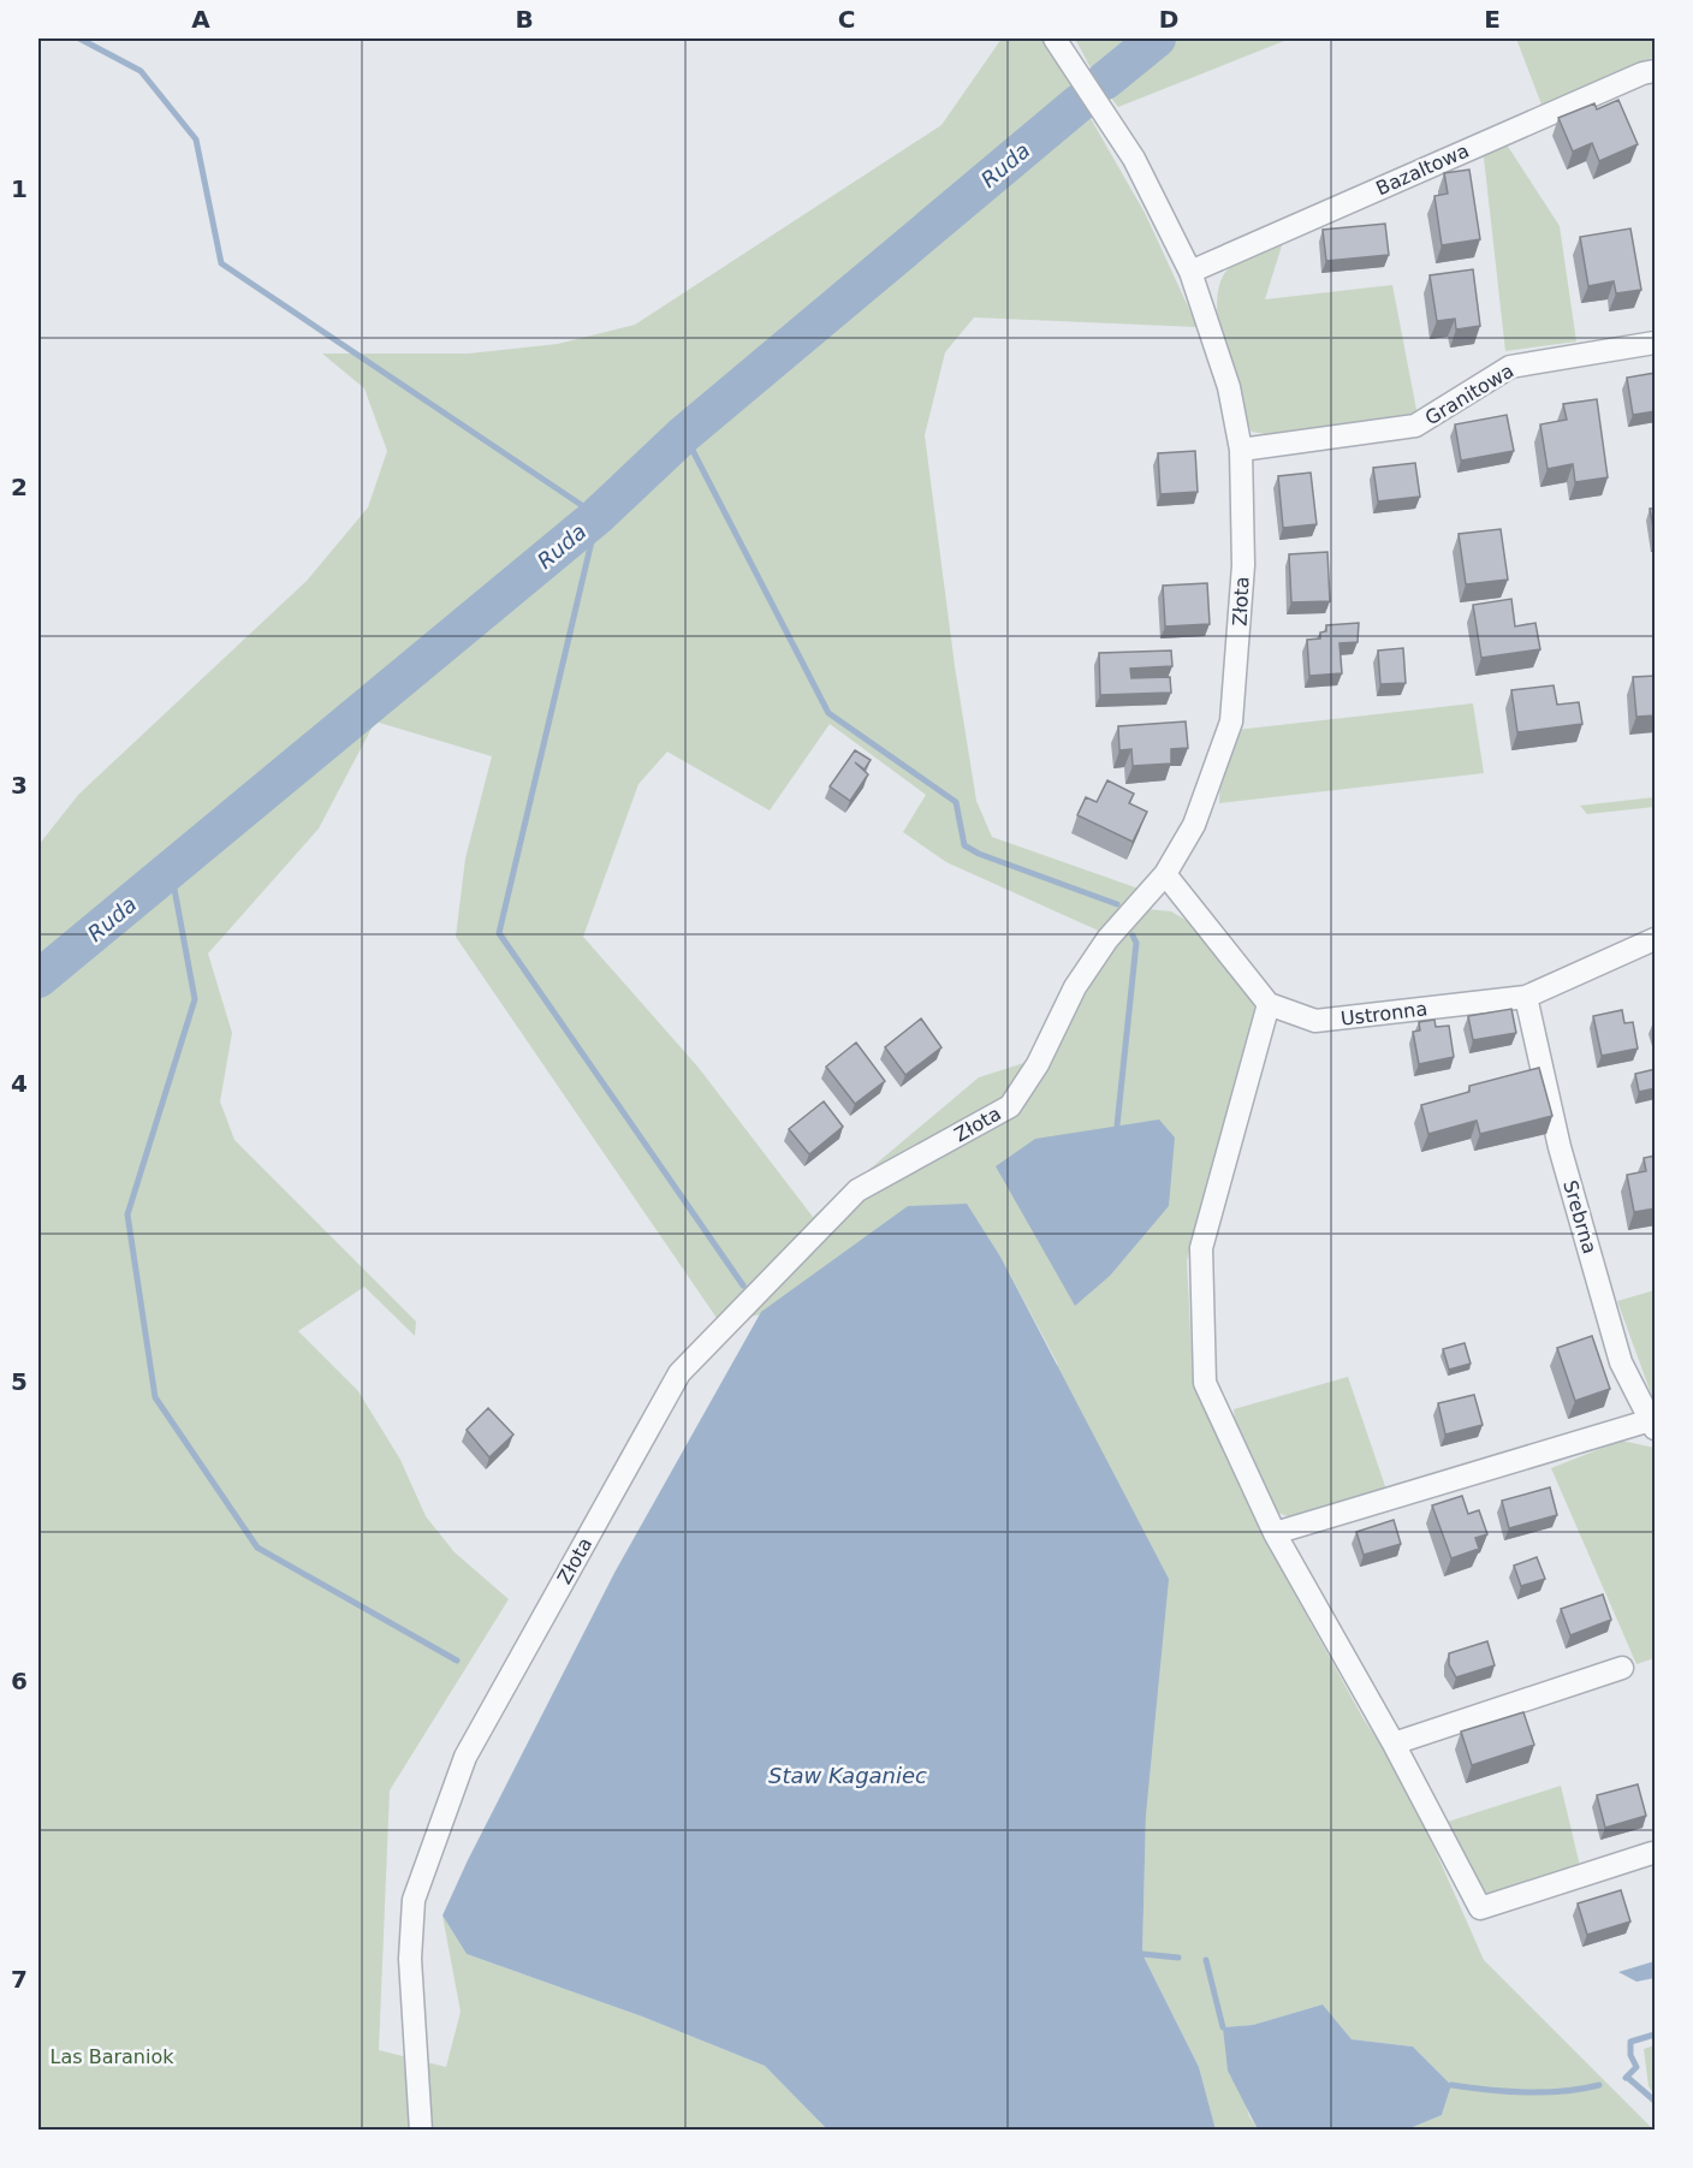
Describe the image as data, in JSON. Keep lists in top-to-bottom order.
{
  "streets": {
    "street": [
      "Bazaltowa",
      "Granitowa",
      "Złota",
      "Ustronna",
      "Srebrna"
    ]
  },
  "crossings": [
    ["Bazaltowa", "Złota"],
    ["Granitowa", "Złota"],
    ["Ustronna", "Srebrna"]
  ],
  "water": ["Ruda", "Staw Kaganiec"],
  "parks": ["Las Baraniok"],
  "grid": {
    "columns": [
      "A",
      "B",
      "C",
      "D",
      "E"
    ],
    "rows": [
      "1",
      "2",
      "3",
      "4",
      "5",
      "6",
      "7"
    ]
  }
}
